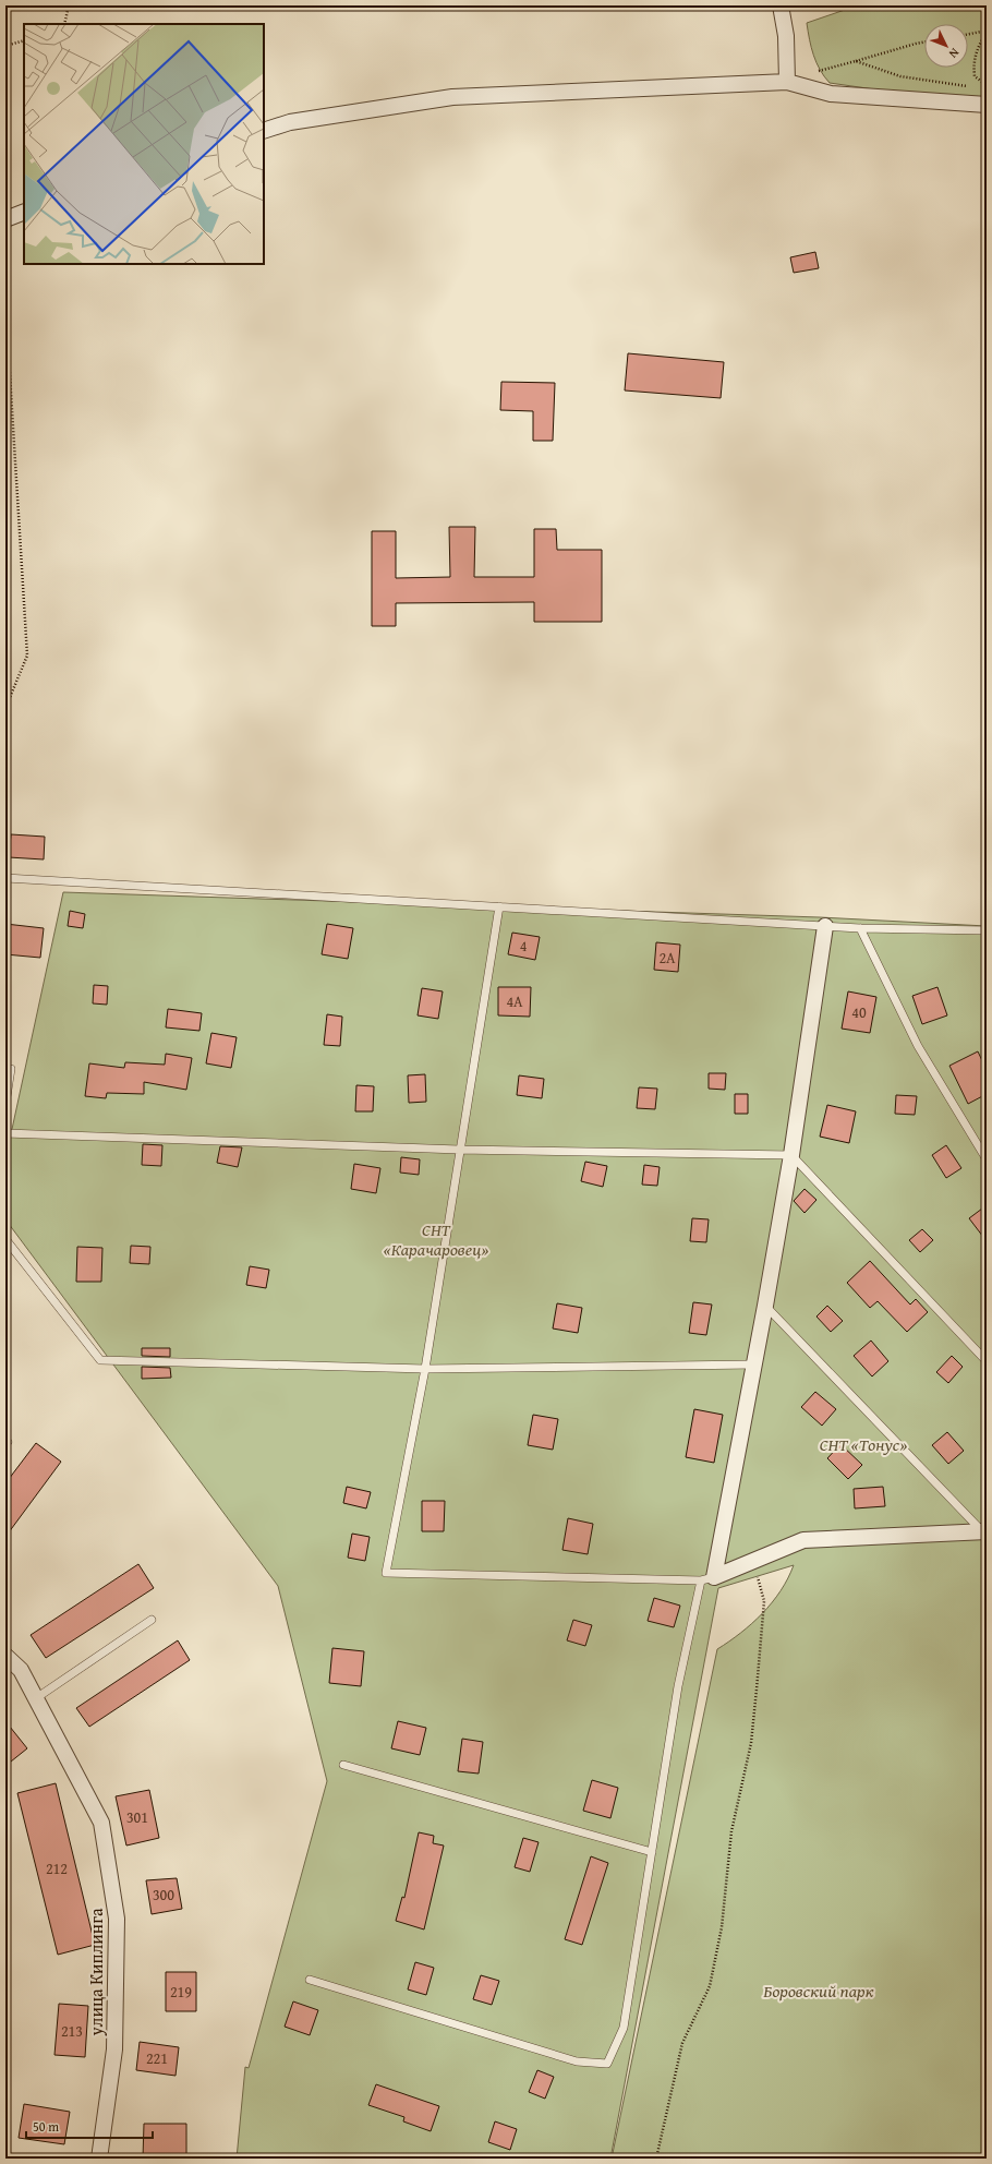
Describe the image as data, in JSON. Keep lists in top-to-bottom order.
{
  "streets": {
    "street": ["улица Киплинга"]
  },
  "parks": ["СНТ «Карачаровец»", "СНТ «Тонус»", "Боровский парк"],
  "house_numbers": [
    "4",
    "2А",
    "4А",
    "40",
    "301",
    "212",
    "300",
    "219",
    "213",
    "221"
  ],
  "scale_bar": "50 m",
  "north": "bottom right"
}
